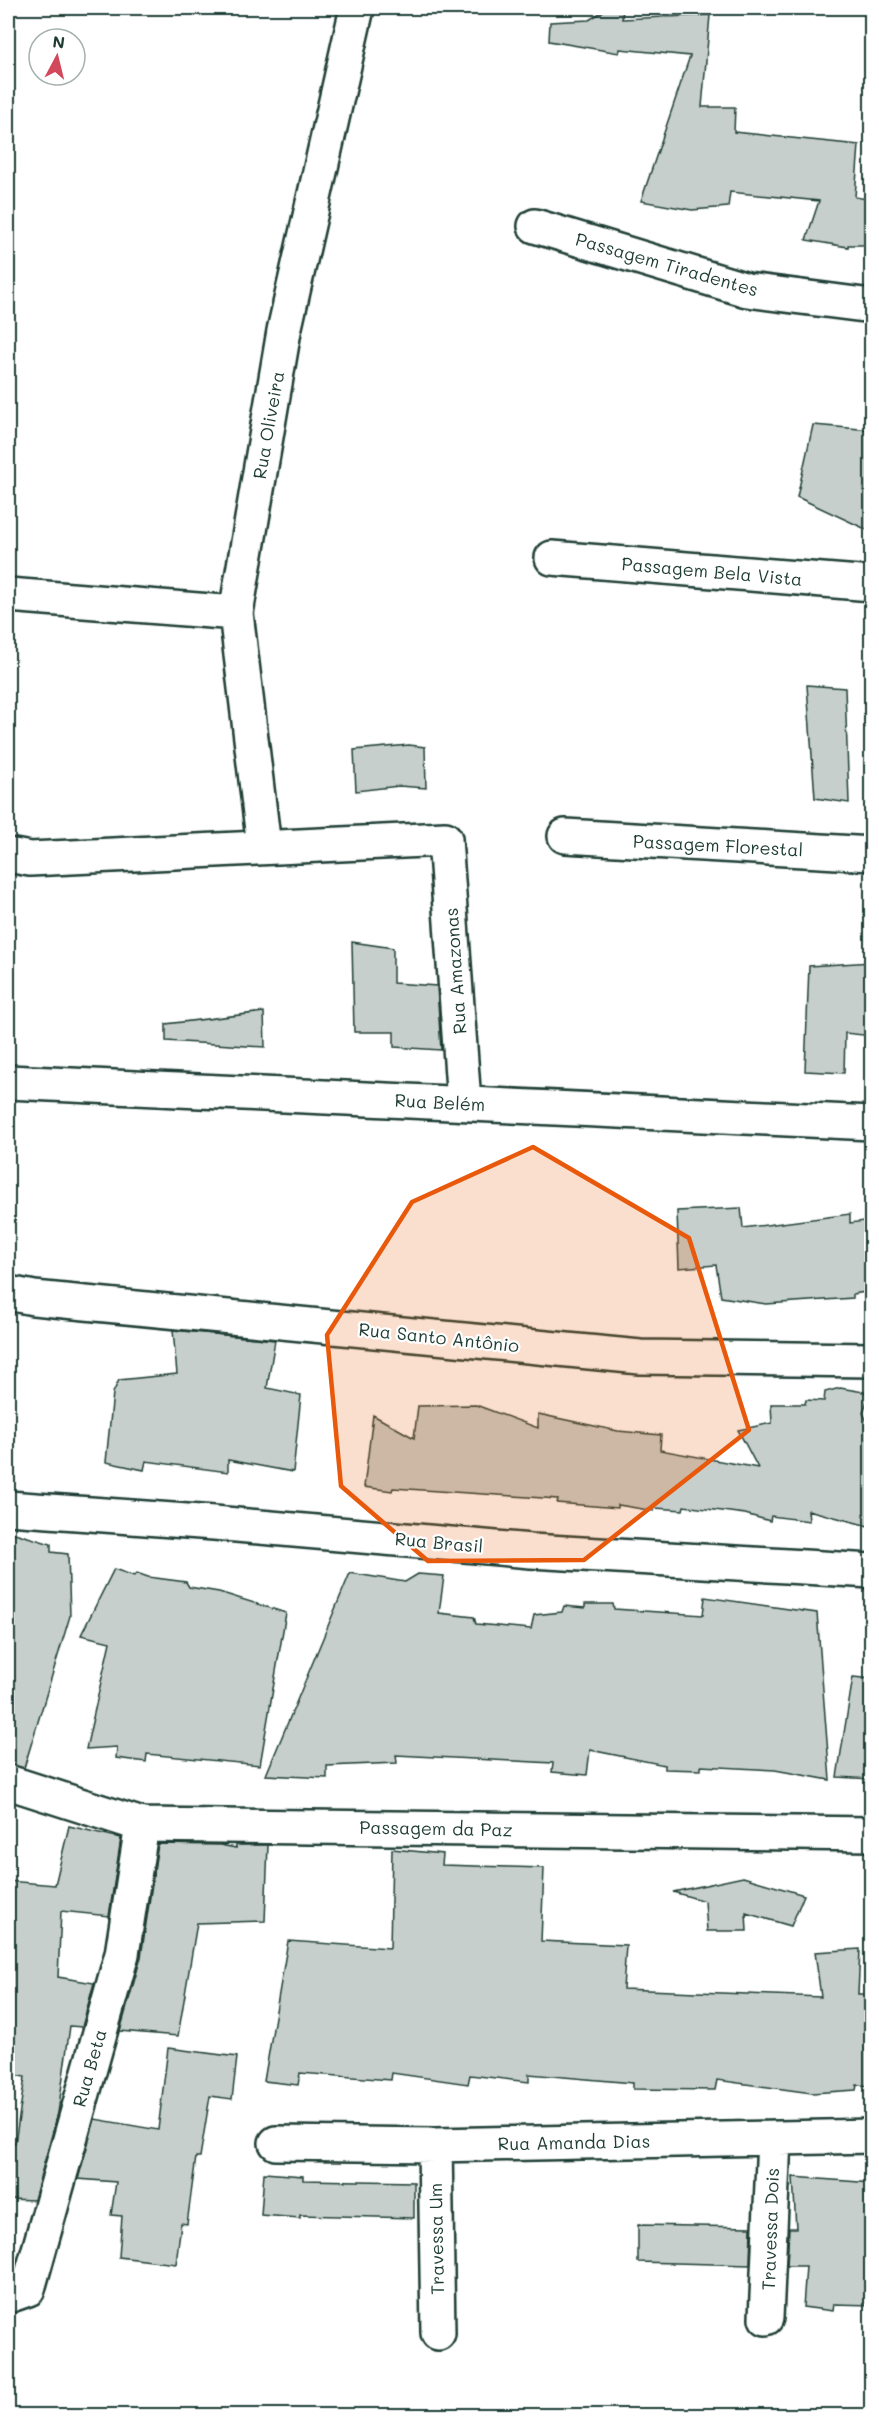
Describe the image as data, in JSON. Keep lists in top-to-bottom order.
{
  "streets": {
    "street": [
      "Passagem Tiradentes",
      "Rua Oliveira",
      "Passagem Bela Vista",
      "Passagem Florestal",
      "Rua Amazonas",
      "Rua Belém",
      "Rua Santo Antônio",
      "Rua Brasil",
      "Passagem da Paz",
      "Rua Beta",
      "Rua Amanda Dias",
      "Travessa Dois",
      "Travessa Um"
    ]
  },
  "crossings": [
    ["Rua Oliveira", "Rua Amazonas"],
    ["Rua Amazonas", "Rua Belém"],
    ["Passagem da Paz", "Rua Beta"],
    ["Rua Amanda Dias", "Travessa Dois"],
    ["Rua Amanda Dias", "Travessa Um"]
  ],
  "north": "top"
}
